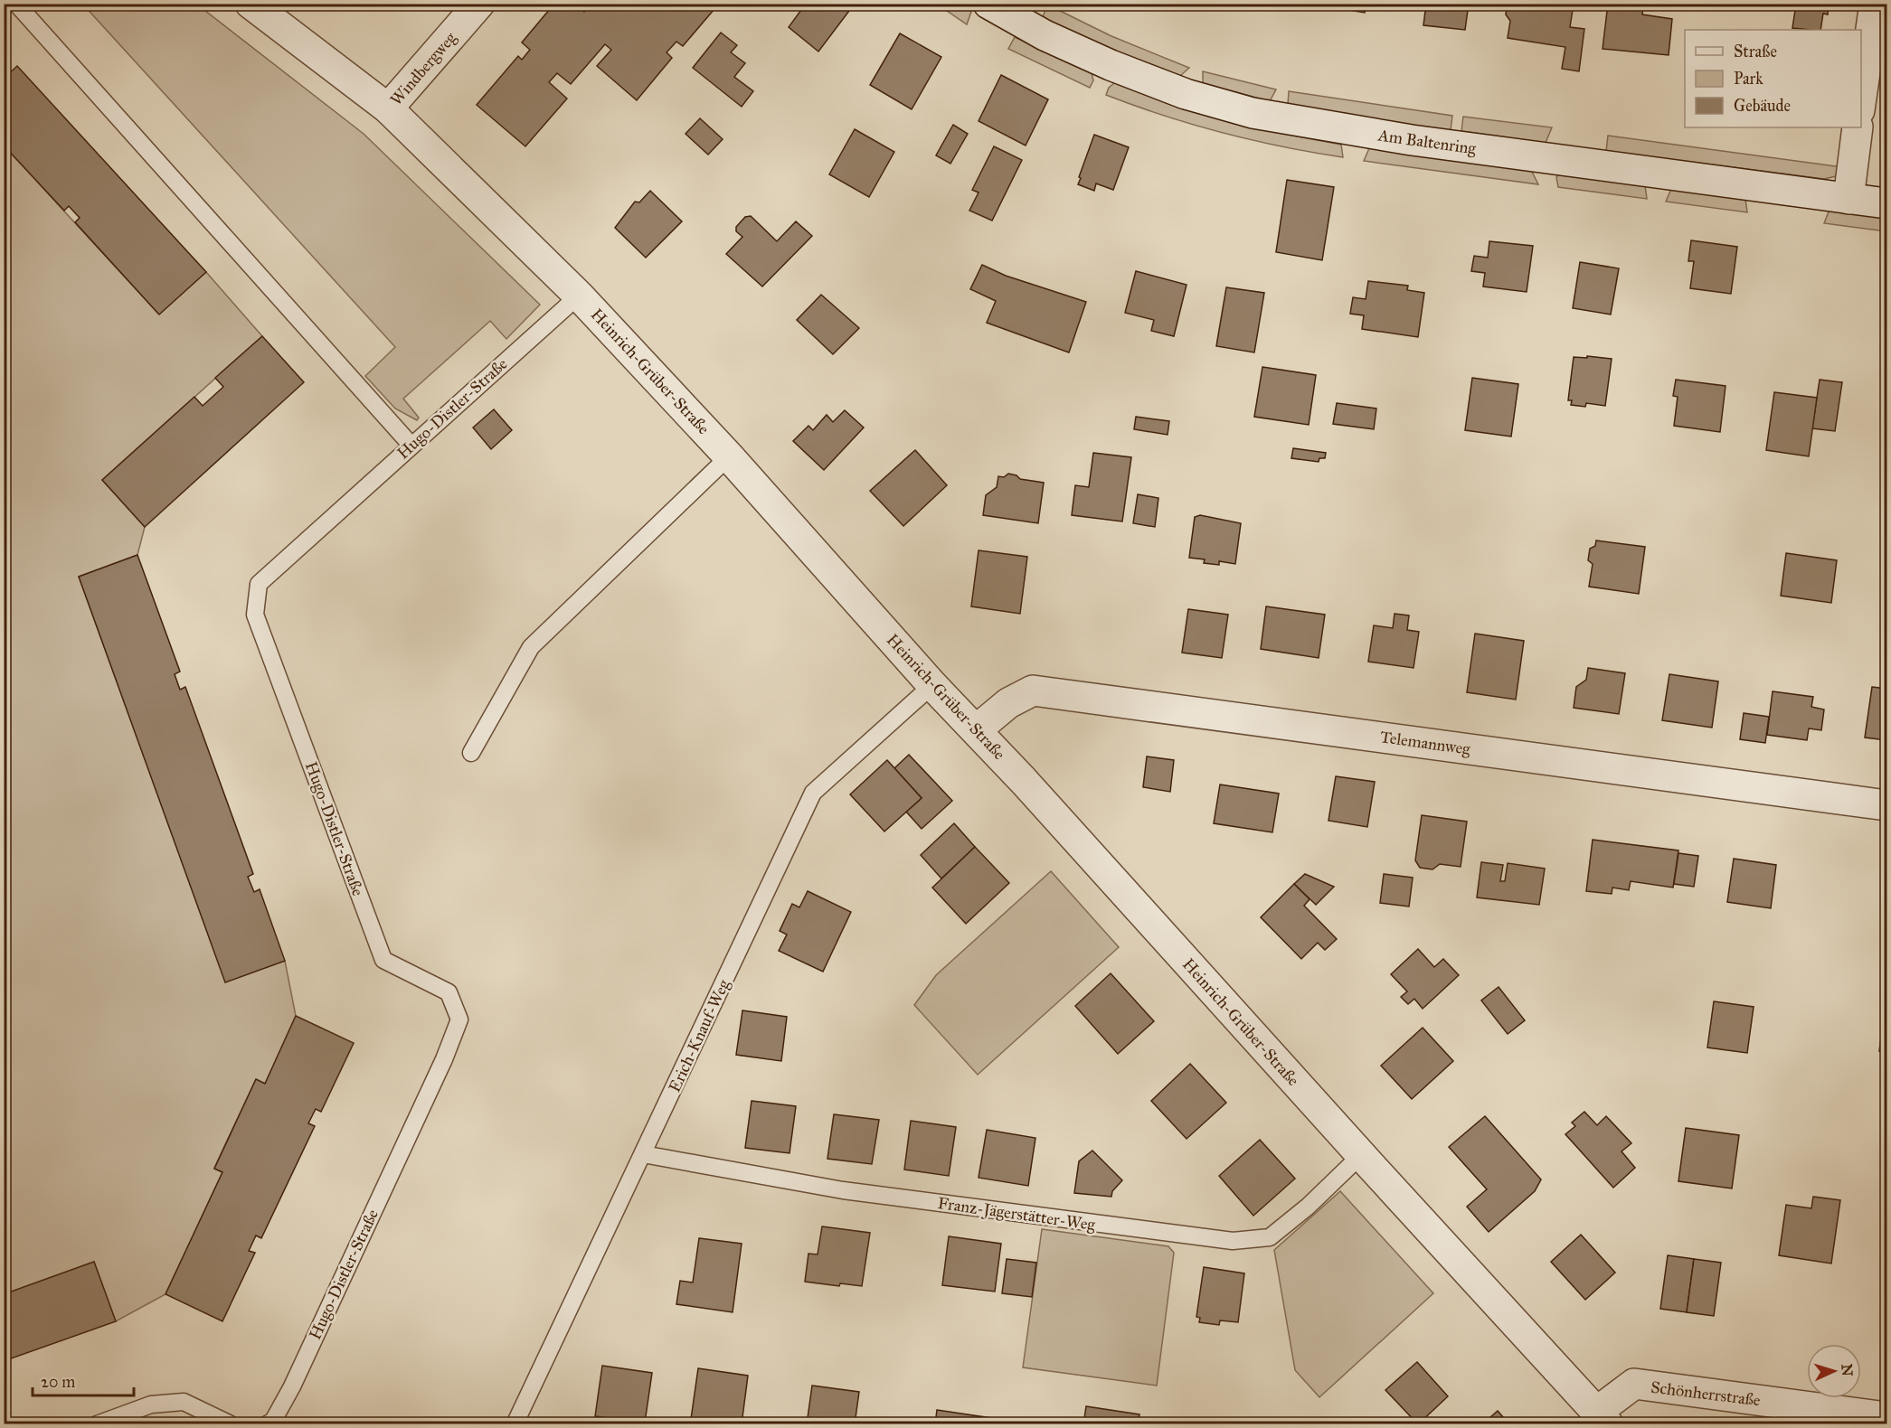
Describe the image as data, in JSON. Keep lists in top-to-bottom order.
{
  "streets": {
    "street": [
      "Windbergweg",
      "Am Baltenring",
      "Heinrich-Grüber-Straße",
      "Telemannweg",
      "Schönherrstraße"
    ],
    "lane": ["Hugo-Distler-Straße", "Erich-Knauf-Weg", "Franz-Jägerstätter-Weg"]
  },
  "crossings": [
    ["Windbergweg", "Heinrich-Grüber-Straße"],
    ["Heinrich-Grüber-Straße", "Hugo-Distler-Straße"],
    ["Heinrich-Grüber-Straße", "Telemannweg"],
    ["Heinrich-Grüber-Straße", "Erich-Knauf-Weg"],
    ["Heinrich-Grüber-Straße", "Franz-Jägerstätter-Weg"],
    ["Heinrich-Grüber-Straße", "Schönherrstraße"],
    ["Erich-Knauf-Weg", "Franz-Jägerstätter-Weg"]
  ],
  "legend": ["Straße", "Park", "Gebäude"],
  "scale_bar": "20 m",
  "north": "right"
}
